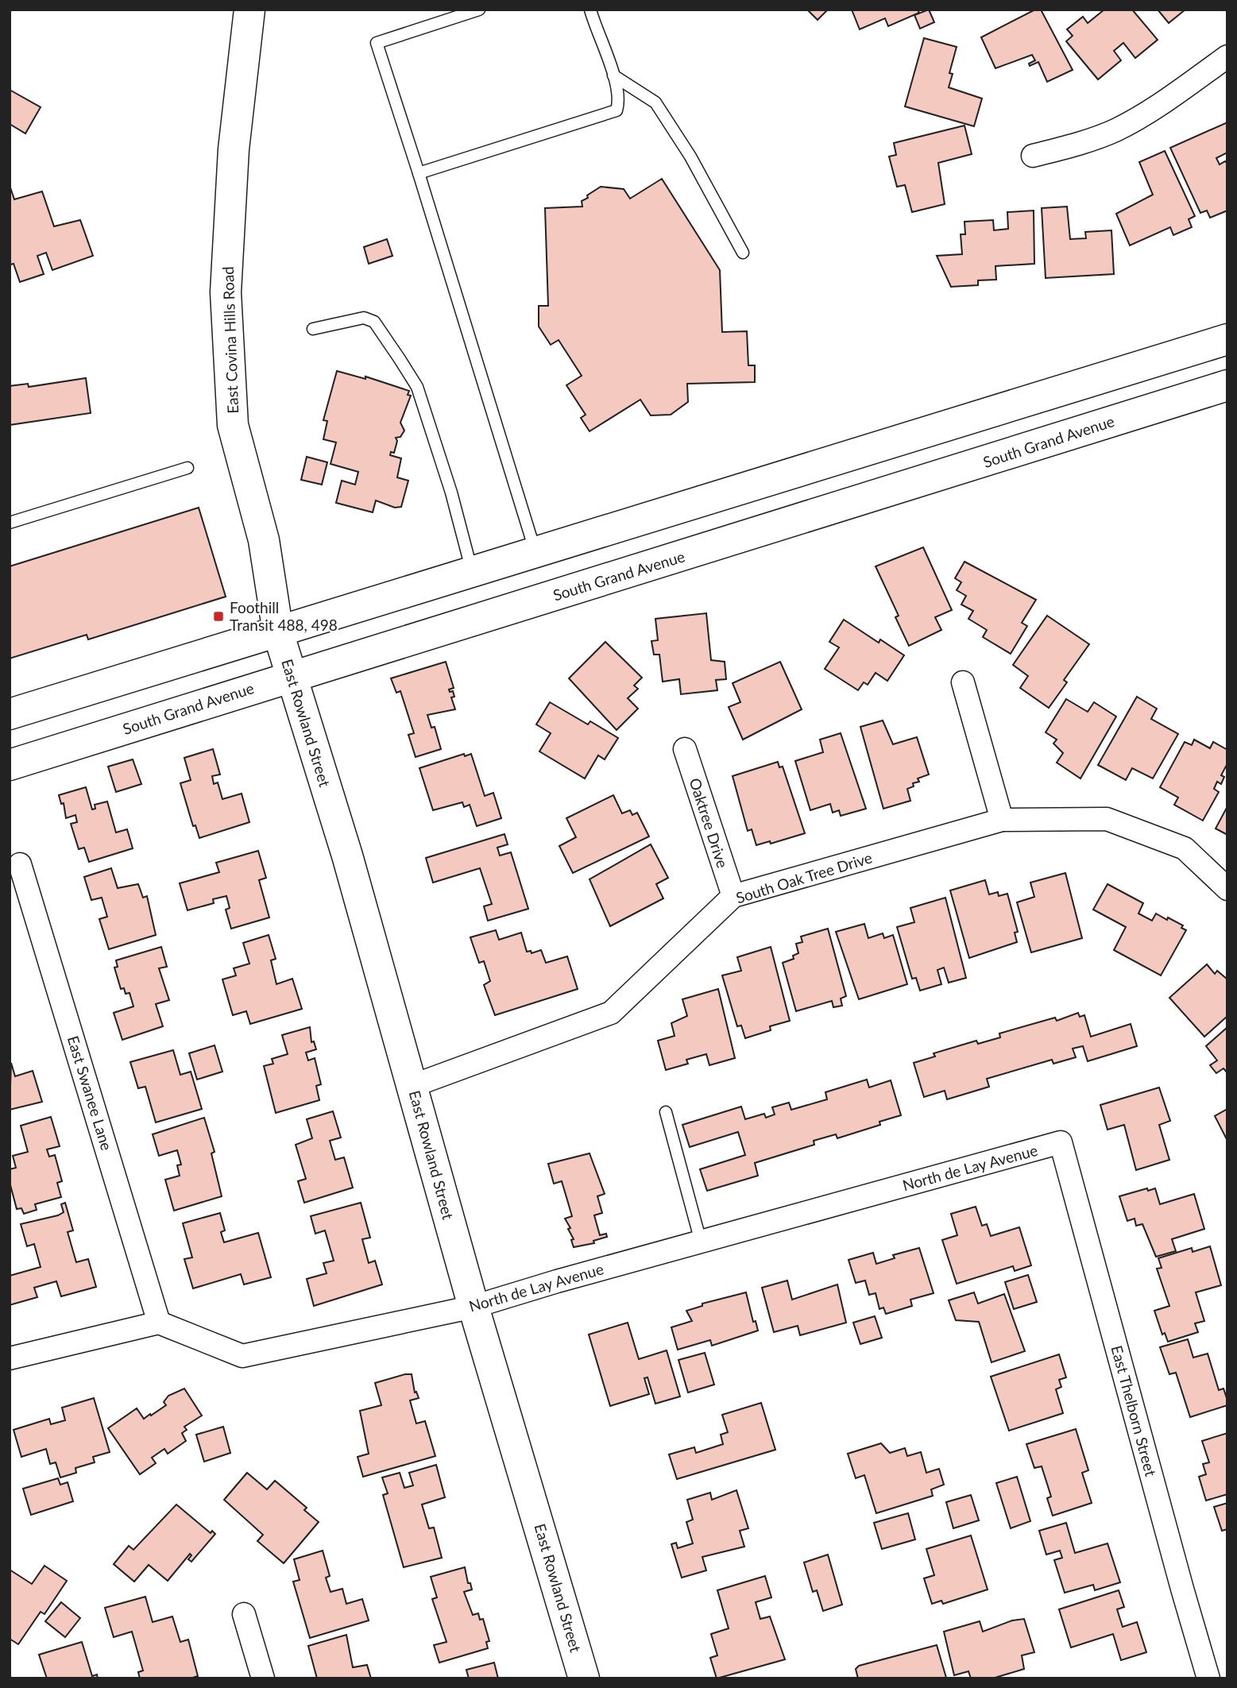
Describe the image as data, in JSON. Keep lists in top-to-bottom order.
{
  "streets": {
    "main road": ["East Covina Hills Road", "South Grand Avenue", "East Rowland Street"],
    "street": [
      "Oaktree Drive",
      "South Oak Tree Drive",
      "East Swanee Lane",
      "North de Lay Avenue",
      "East Thelborn Street"
    ]
  },
  "crossings": [
    ["East Covina Hills Road", "East Rowland Street"],
    ["South Grand Avenue", "East Rowland Street"],
    ["East Rowland Street", "South Oak Tree Drive"],
    ["East Rowland Street", "North de Lay Avenue"],
    ["Oaktree Drive", "South Oak Tree Drive"],
    ["East Swanee Lane", "North de Lay Avenue"],
    ["North de Lay Avenue", "East Thelborn Street"]
  ],
  "places": {
    "transit": ["Foothill Transit 488, 498"]
  }
}
